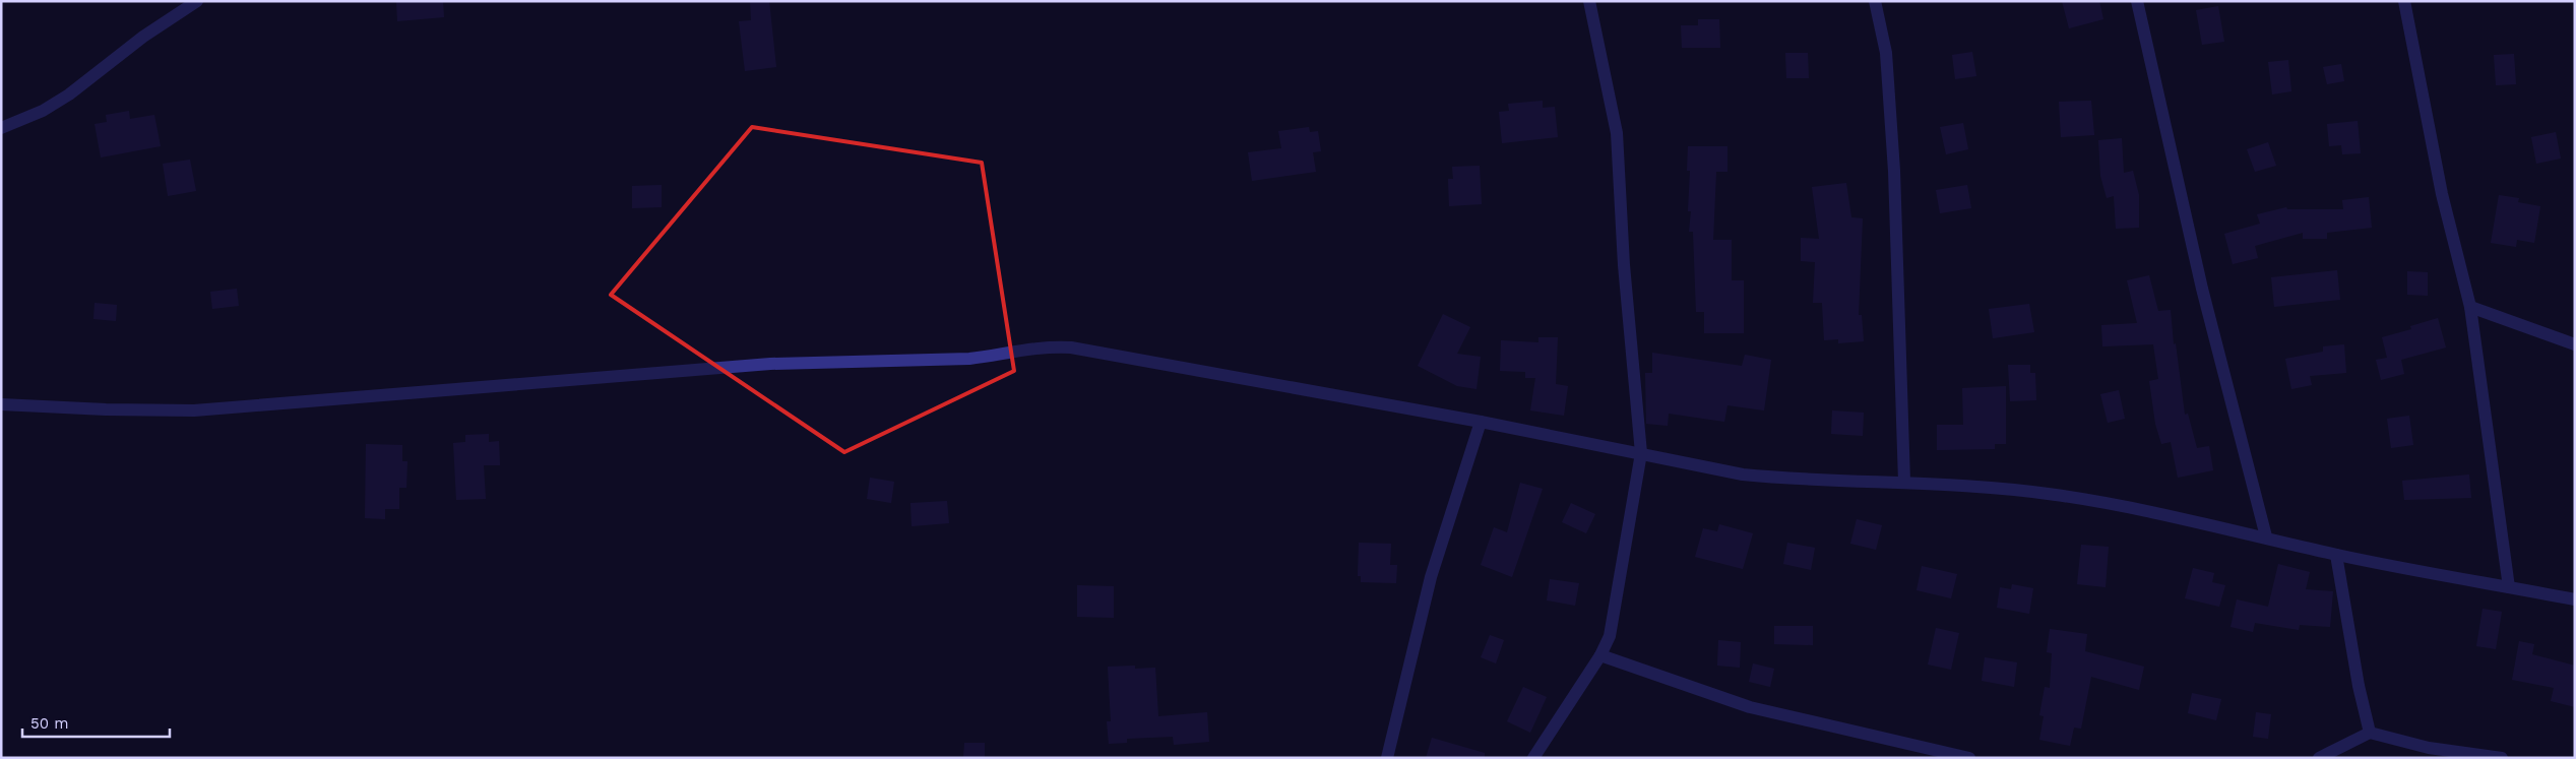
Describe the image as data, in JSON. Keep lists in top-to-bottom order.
{
  "scale_bar": "50 m"
}
